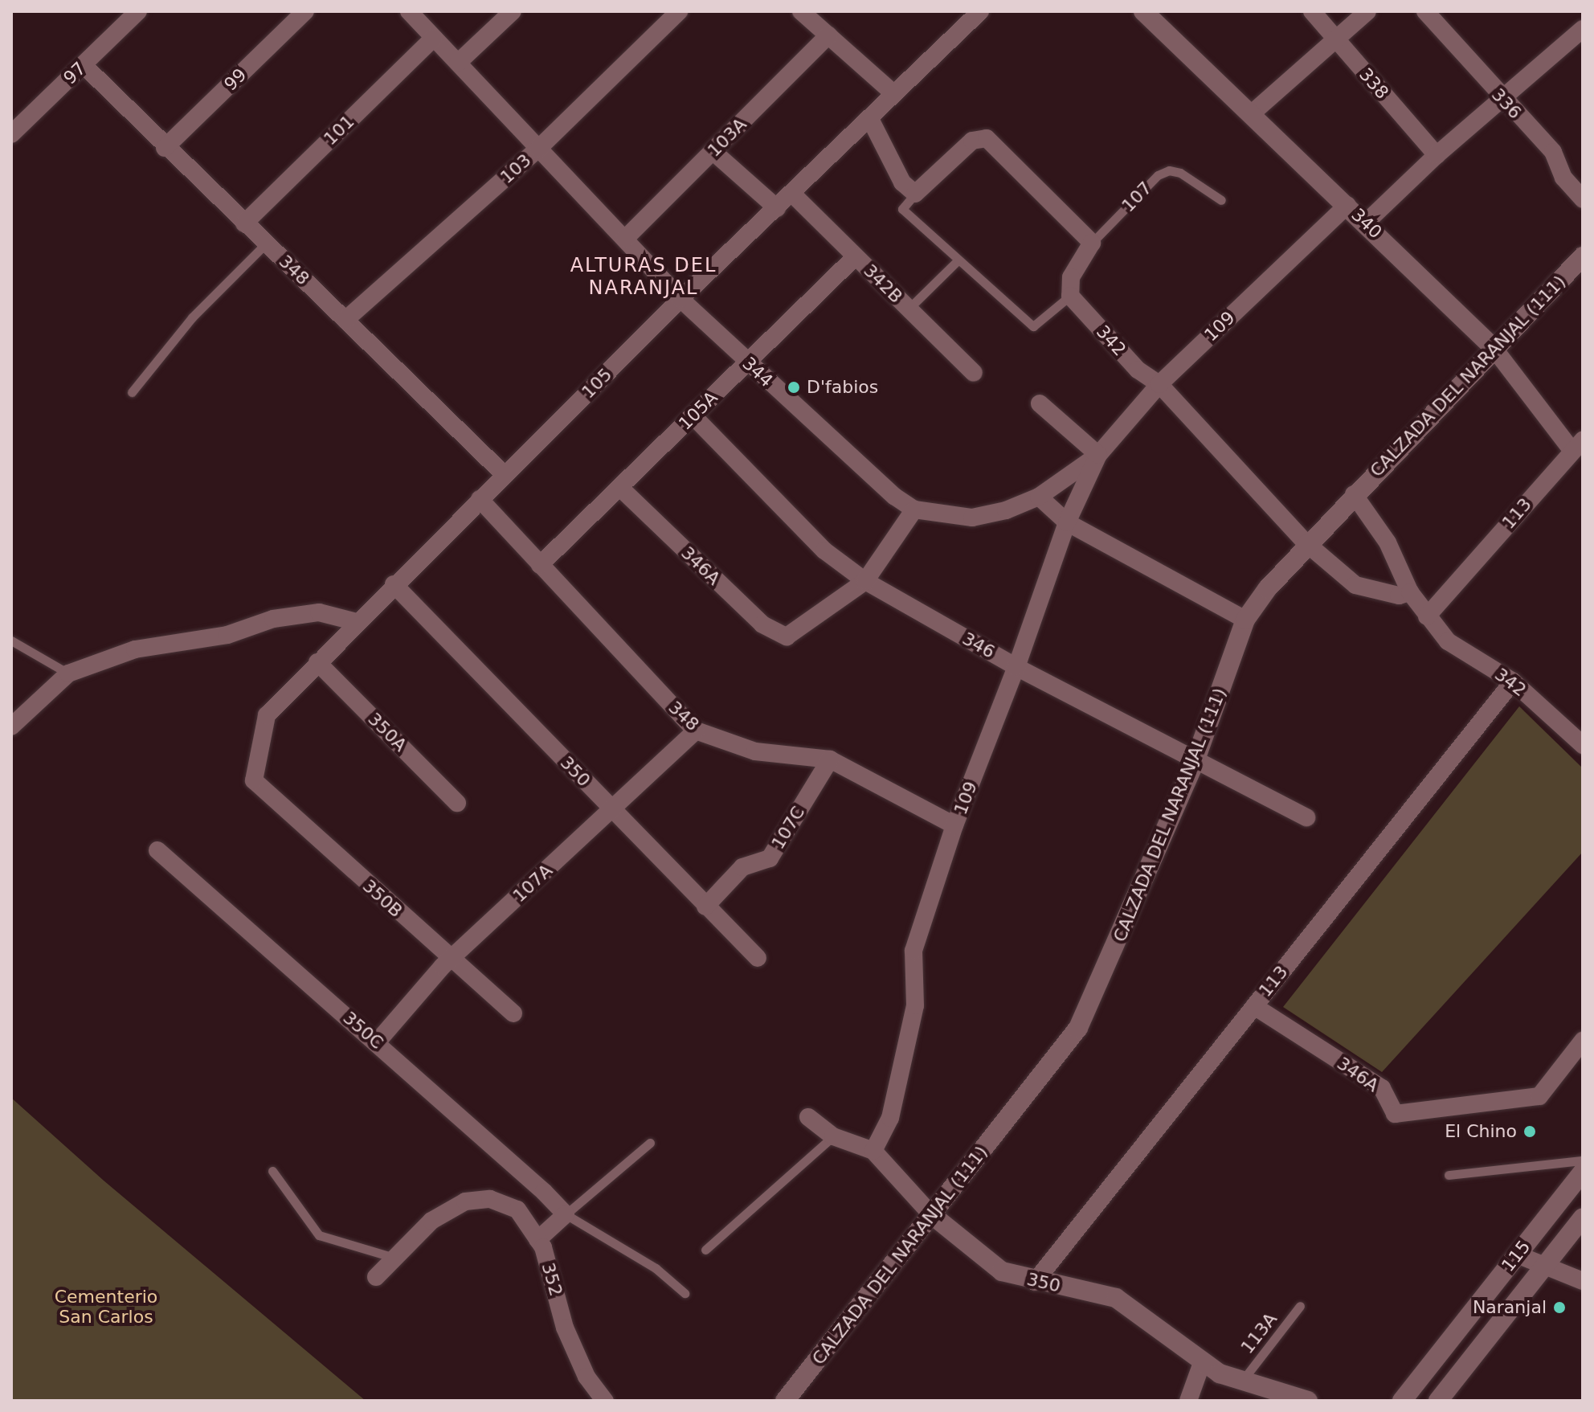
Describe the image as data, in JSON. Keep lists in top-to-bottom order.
{
  "streets": {
    "street": [
      "97",
      "99",
      "338",
      "336",
      "101",
      "103A",
      "103",
      "340",
      "348",
      "342B",
      "109",
      "342",
      "344",
      "CALZADA DEL NARANJAL (111)",
      "105",
      "105A",
      "113",
      "346A",
      "346",
      "350A",
      "350",
      "107C",
      "107A",
      "350B",
      "350C",
      "115",
      "352"
    ],
    "lane": ["107", "113A"]
  },
  "crossings": [
    ["97", "348"],
    ["99", "348"],
    ["101", "348"],
    ["101", "344"],
    ["103A", "344"],
    ["103", "348"],
    ["103", "344"],
    ["340", "109"],
    ["340", "CALZADA DEL NARANJAL (111)"],
    ["340", "113"],
    ["348", "109"],
    ["348", "105"],
    ["348", "105A"],
    ["348", "107C"],
    ["348", "107A"],
    ["342B", "105"],
    ["342B", "105A"],
    ["109", "342"],
    ["109", "346"],
    ["109", "350"],
    ["342", "CALZADA DEL NARANJAL (111)"],
    ["342", "113"],
    ["344", "105"],
    ["344", "105A"],
    ["CALZADA DEL NARANJAL (111)", "346"],
    ["CALZADA DEL NARANJAL (111)", "350"],
    ["105", "350A"],
    ["105", "350"],
    ["105", "350B"],
    ["105A", "346A"],
    ["105A", "346"],
    ["113", "346A"],
    ["113", "350"],
    ["346A", "346"],
    ["350", "107C"],
    ["350", "107A"],
    ["350", "113A"],
    ["107A", "350B"],
    ["107A", "350C"]
  ],
  "districts": ["ALTURAS DEL NARANJAL"],
  "parks": ["Cementerio San Carlos"],
  "places": ["D'fabios", "El Chino", "Naranjal"]
}
